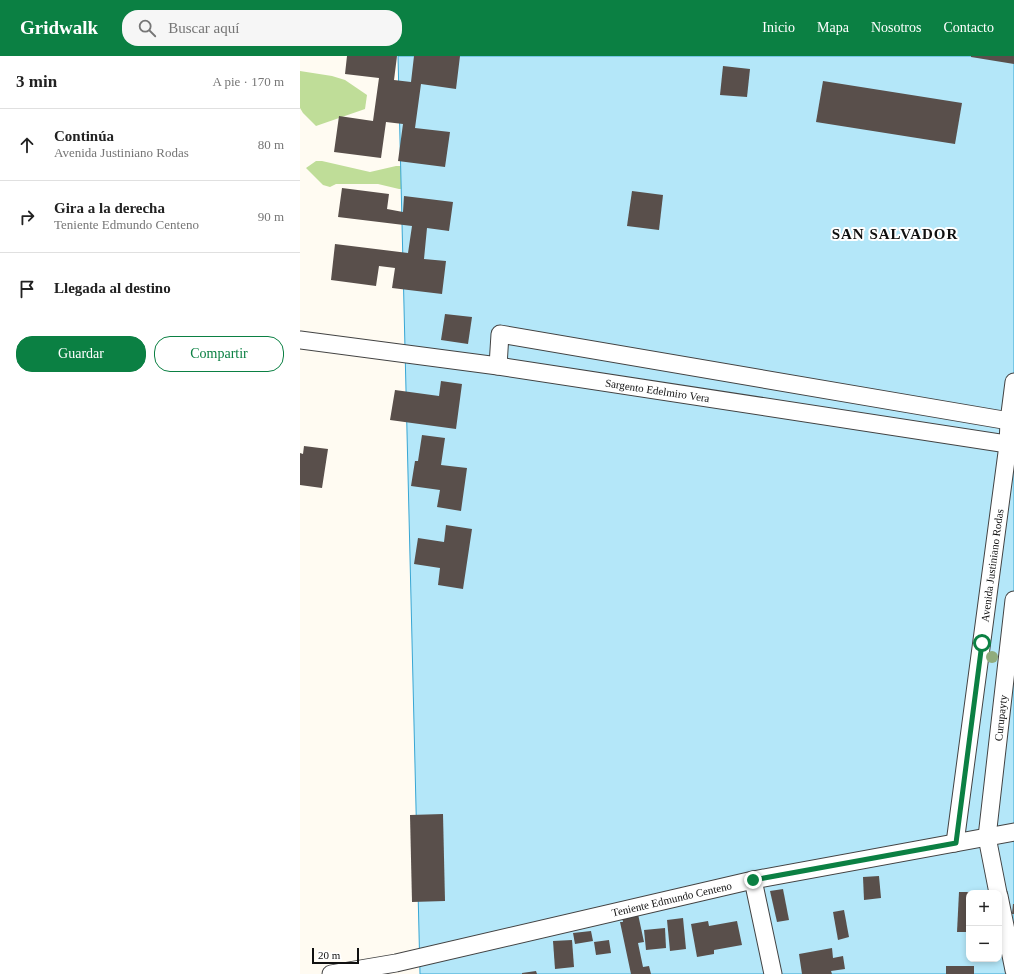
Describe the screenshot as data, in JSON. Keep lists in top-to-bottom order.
{
  "streets": {
    "street": [
      "Sargento Edelmiro Vera",
      "Avenida Justiniano Rodas",
      "Curupayty",
      "Teniente Edmundo Centeno"
    ]
  },
  "crossings": [
    ["Sargento Edelmiro Vera", "Avenida Justiniano Rodas"],
    ["Avenida Justiniano Rodas", "Teniente Edmundo Centeno"],
    ["Curupayty", "Teniente Edmundo Centeno"]
  ],
  "districts": ["SAN SALVADOR"],
  "scale_bar": "20 m",
  "page": {
    "header": "Gridwalk",
    "search": "Buscar aquí",
    "nav": [
      "Inicio",
      "Mapa",
      "Nosotros",
      "Contacto"
    ],
    "heading": ["3 min", "A pie · 170 m"],
    "list": [
      ["Continúa", "Avenida Justiniano Rodas", "80 m"],
      ["Gira a la derecha", "Teniente Edmundo Centeno", "90 m"],
      "Llegada al destino"
    ],
    "buttons": ["Guardar", "Compartir"],
    "map_buttons": ["+", "−"],
    "scale": "20 m"
  }
}
